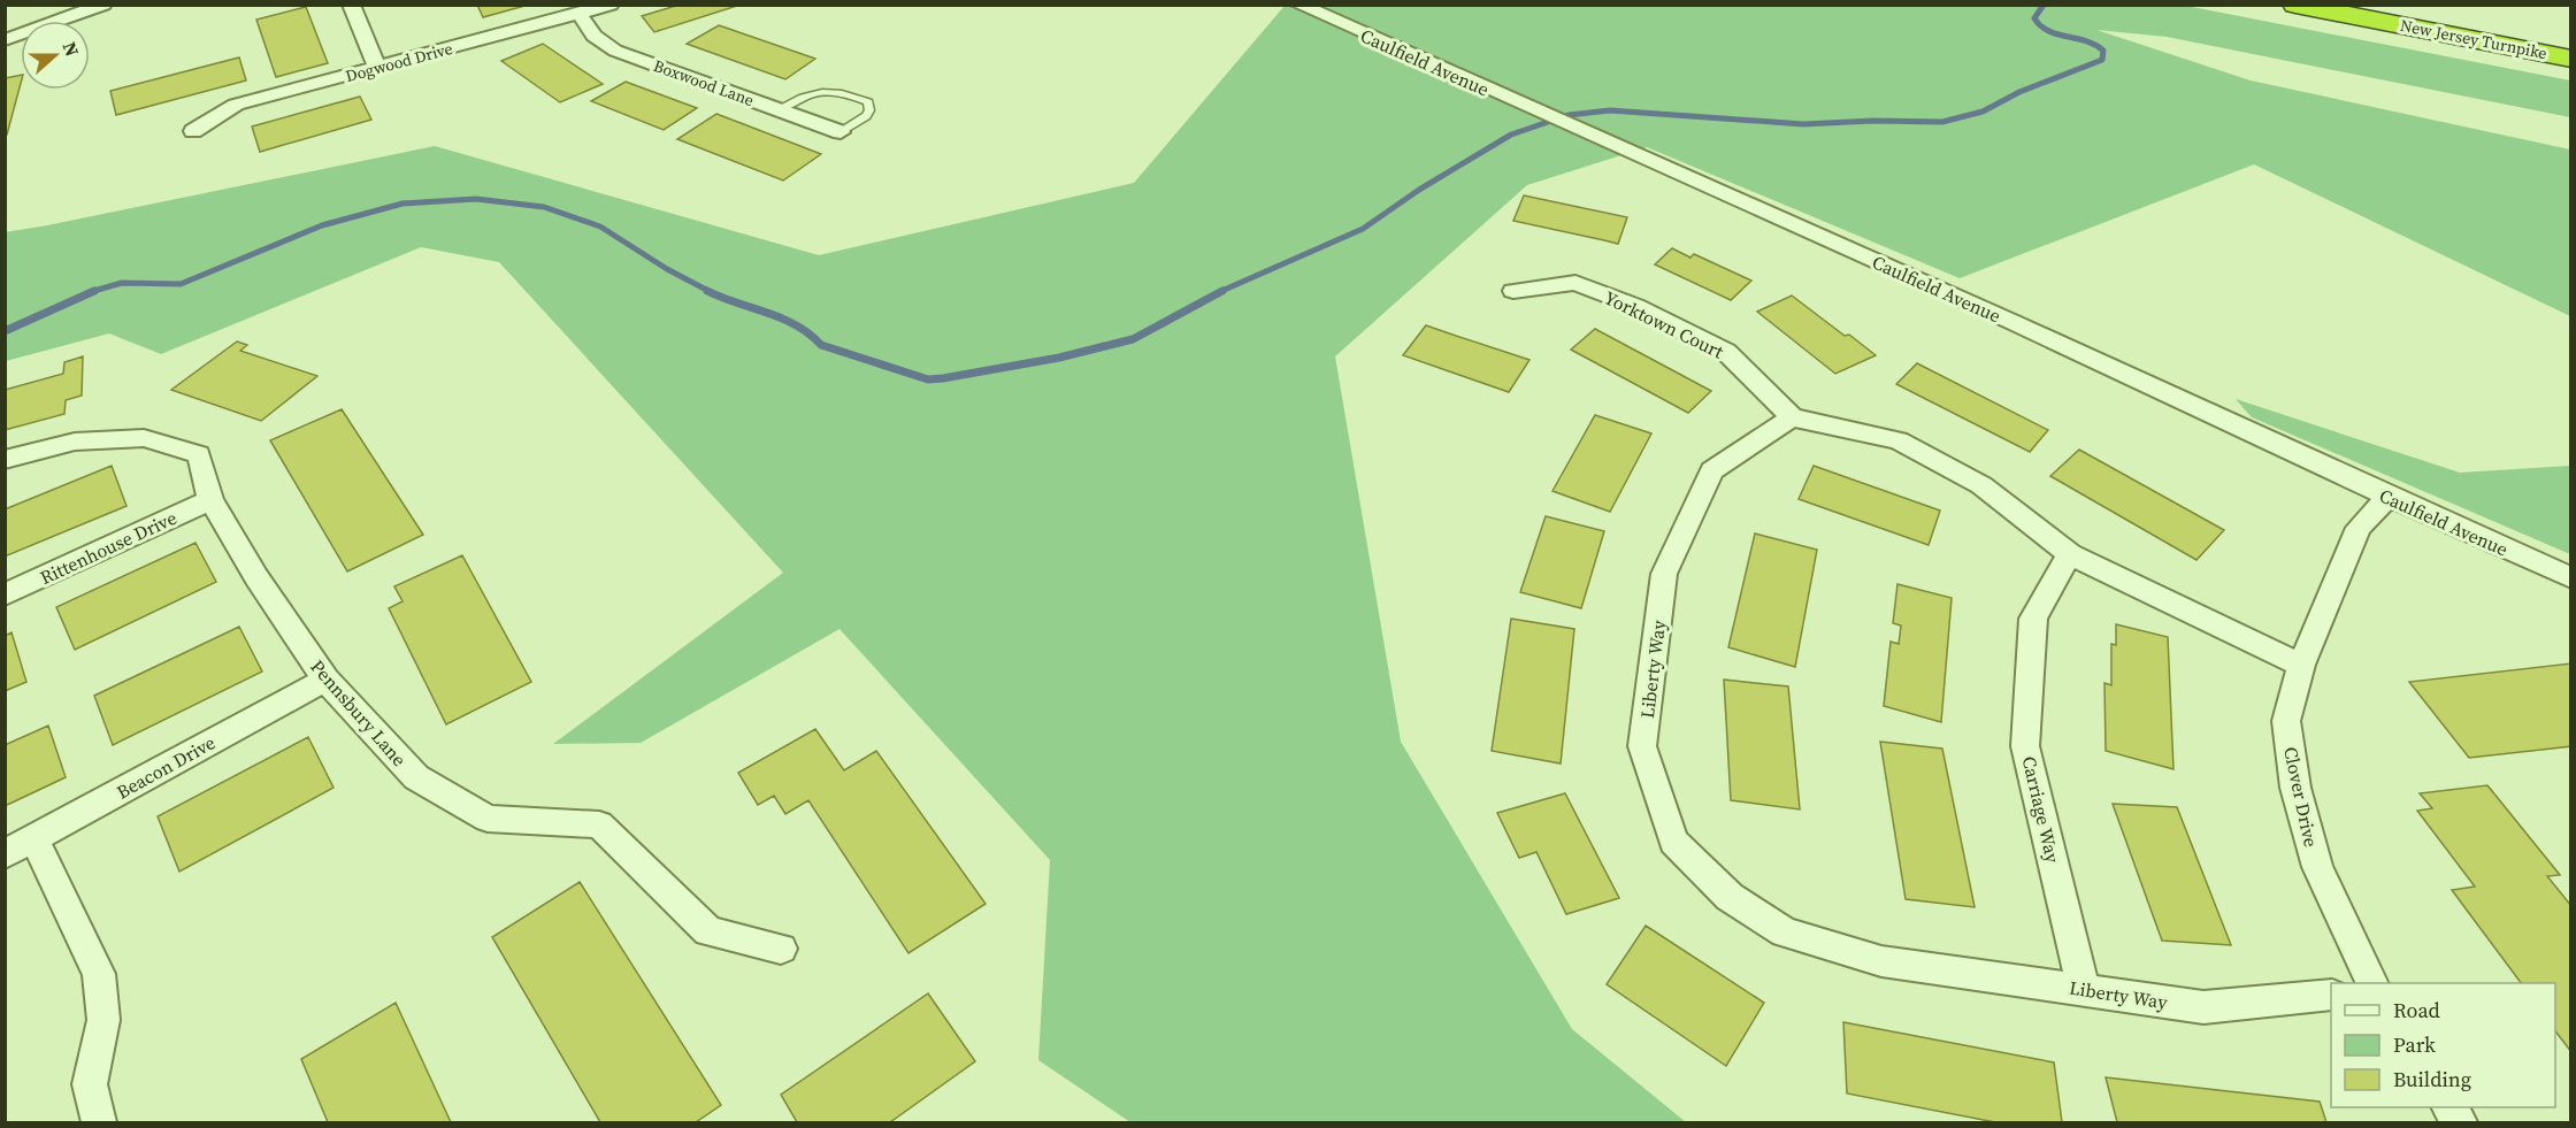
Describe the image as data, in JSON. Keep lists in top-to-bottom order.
{
  "streets": {
    "highway": ["New Jersey Turnpike"],
    "street": [
      "Dogwood Drive",
      "Caulfield Avenue",
      "Boxwood Lane",
      "Yorktown Court",
      "Rittenhouse Drive",
      "Liberty Way",
      "Pennsbury Lane",
      "Beacon Drive",
      "Clover Drive",
      "Carriage Way"
    ]
  },
  "crossings": [
    ["Dogwood Drive", "Boxwood Lane"],
    ["Caulfield Avenue", "Clover Drive"],
    ["Yorktown Court", "Liberty Way"],
    ["Rittenhouse Drive", "Pennsbury Lane"],
    ["Liberty Way", "Carriage Way"],
    ["Pennsbury Lane", "Beacon Drive"]
  ],
  "legend": ["Road", "Park", "Building"],
  "north": "right"
}
